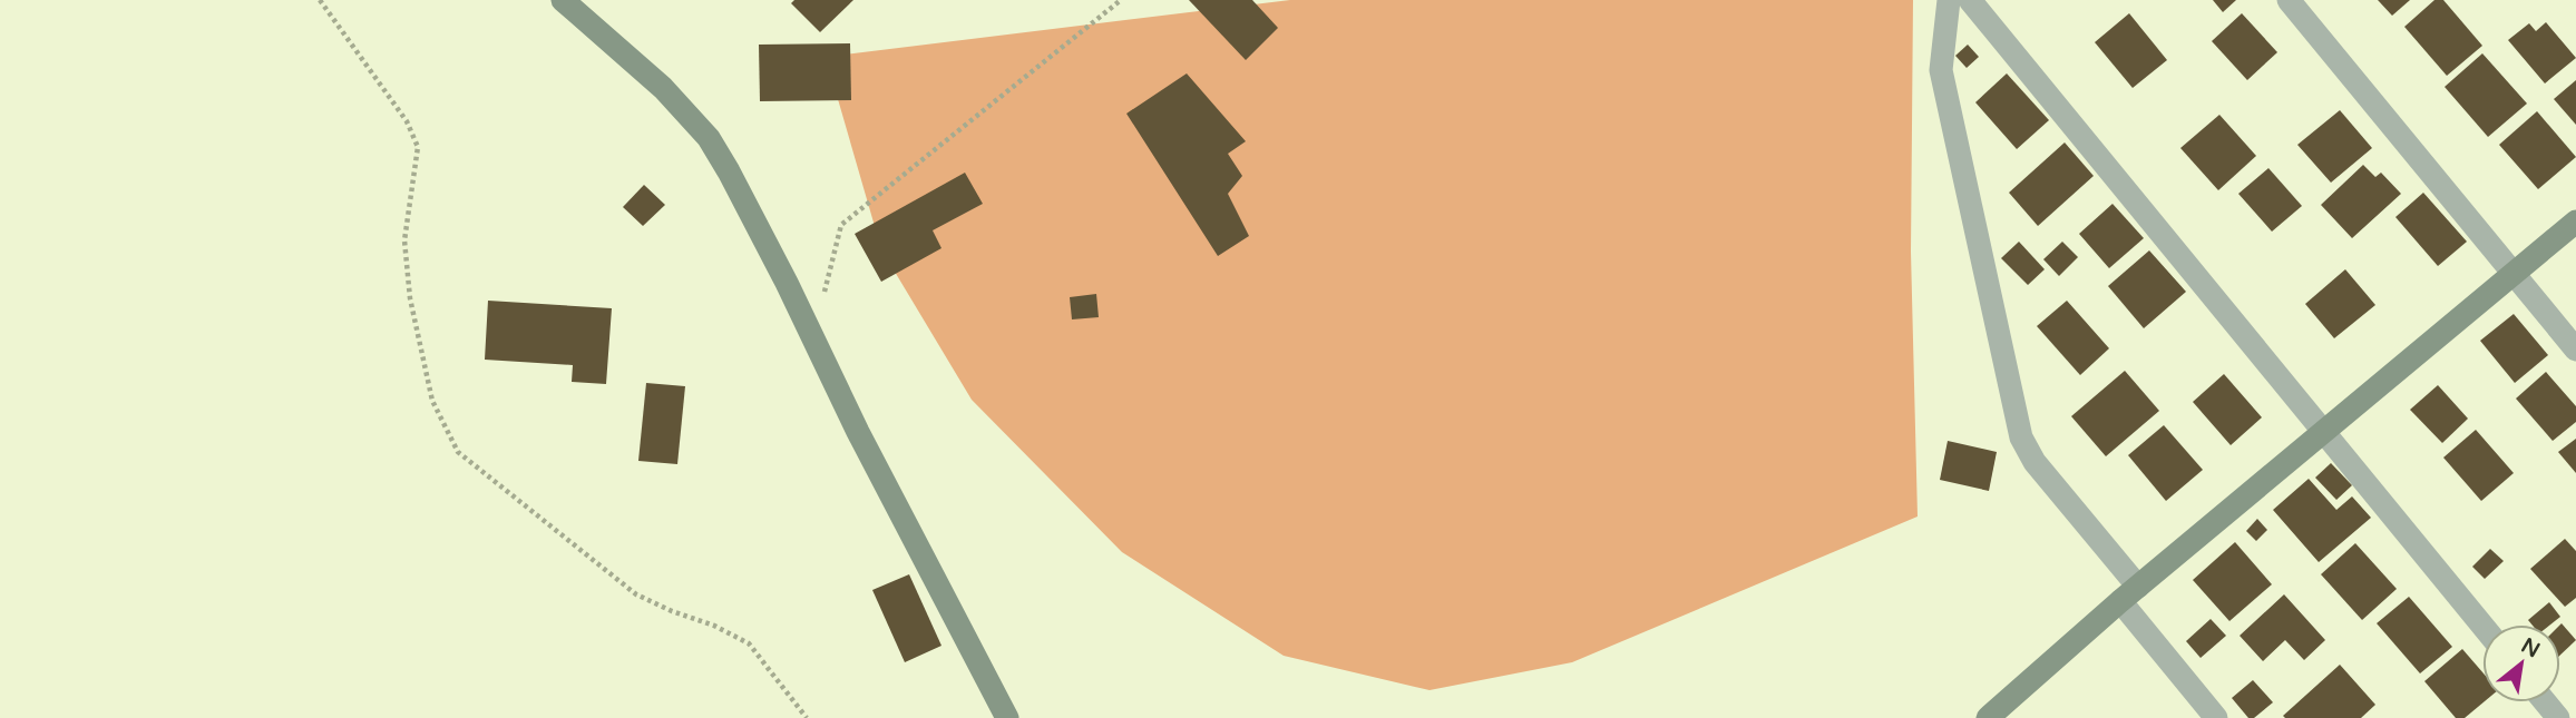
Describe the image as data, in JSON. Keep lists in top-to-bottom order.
{
  "north": "top right"
}
